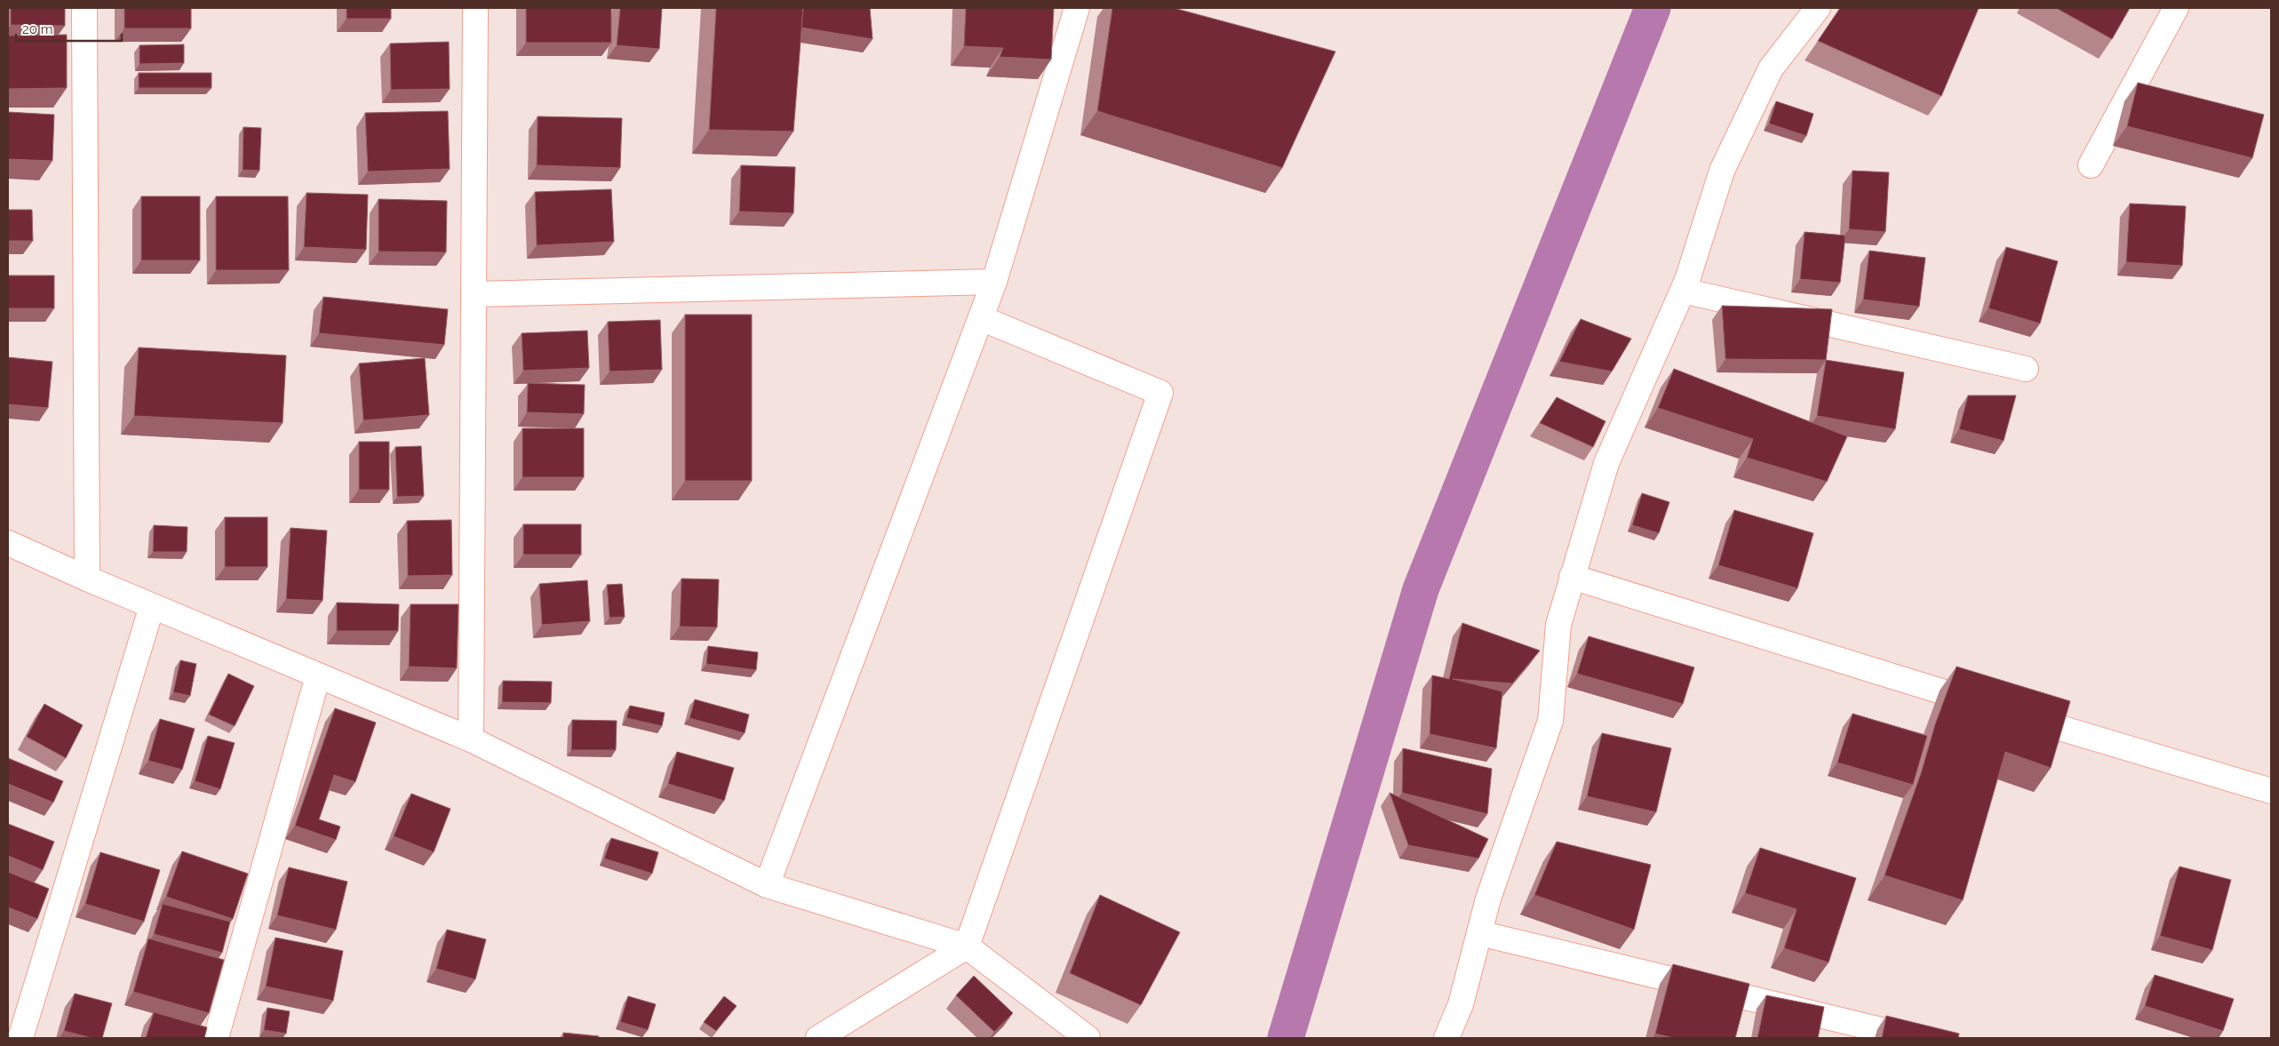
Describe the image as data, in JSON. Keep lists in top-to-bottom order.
{
  "scale_bar": "20 m"
}
